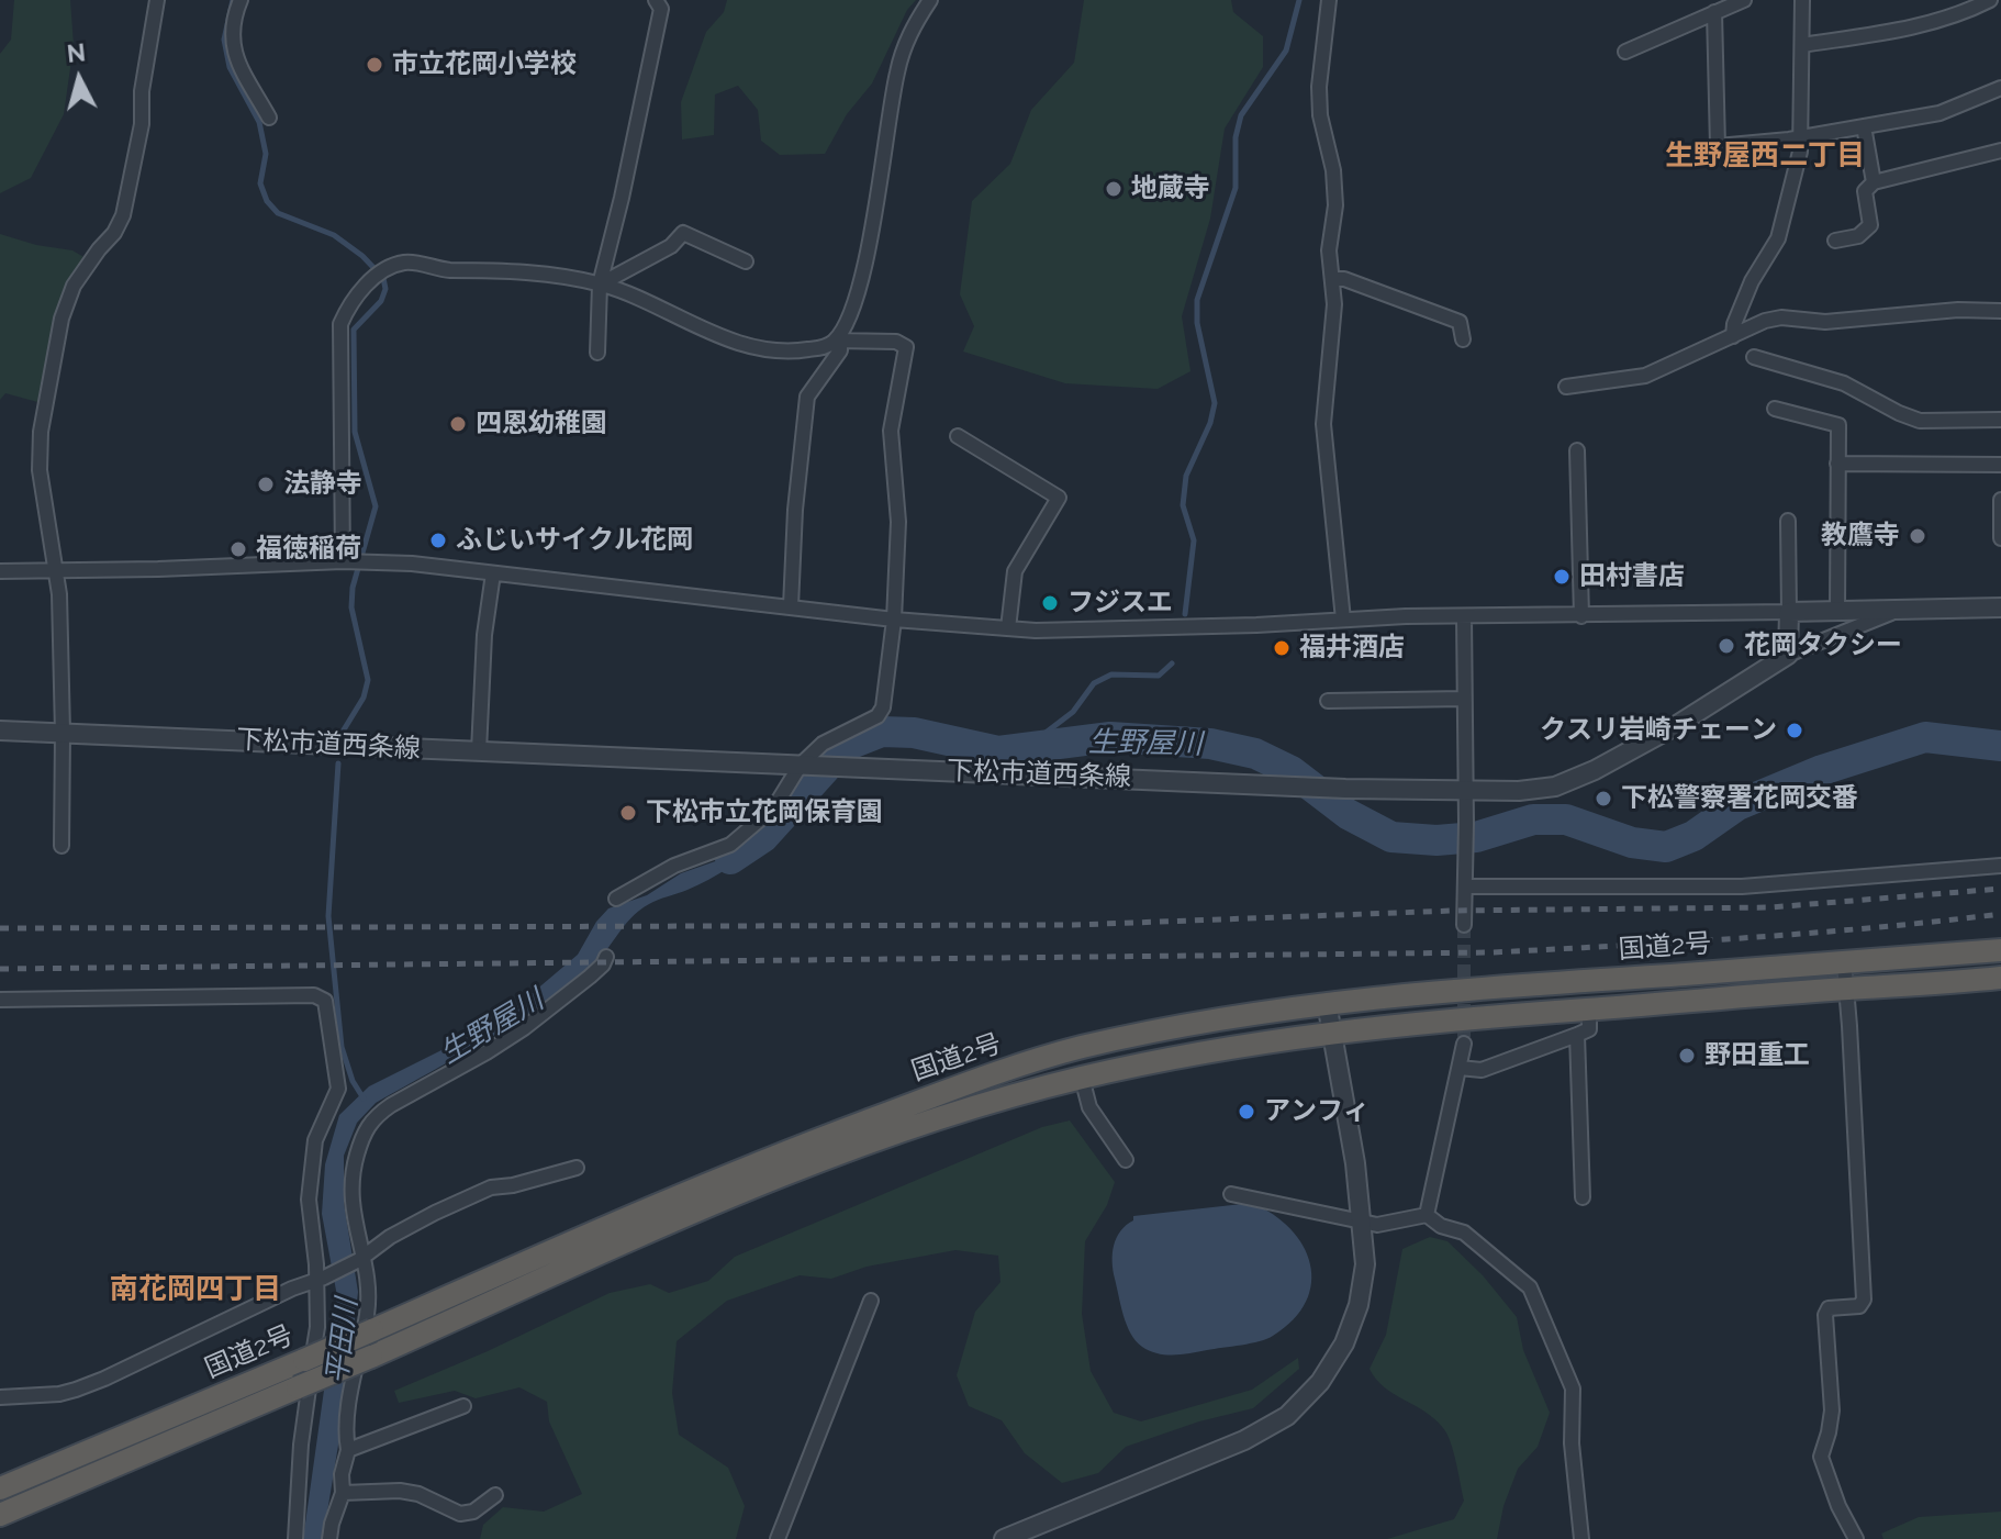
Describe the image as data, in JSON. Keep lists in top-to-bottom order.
{
  "streets": {
    "highway": ["国道2号"],
    "street": ["下松市道西条線"]
  },
  "districts": ["生野屋西二丁目", "南花岡四丁目"],
  "water": ["生野屋川", "平田川"],
  "places": [
    "市立花岡小学校",
    "地蔵寺",
    "四恩幼稚園",
    "法静寺",
    "教鷹寺",
    "ふじいサイクル花岡",
    "福徳稲荷",
    "田村書店",
    "フジスエ",
    "花岡タクシー",
    "福井酒店",
    "クスリ岩崎チェーン",
    "下松警察署花岡交番",
    "下松市立花岡保育園",
    "野田重工",
    "アンフィ"
  ],
  "north": "top"
}
